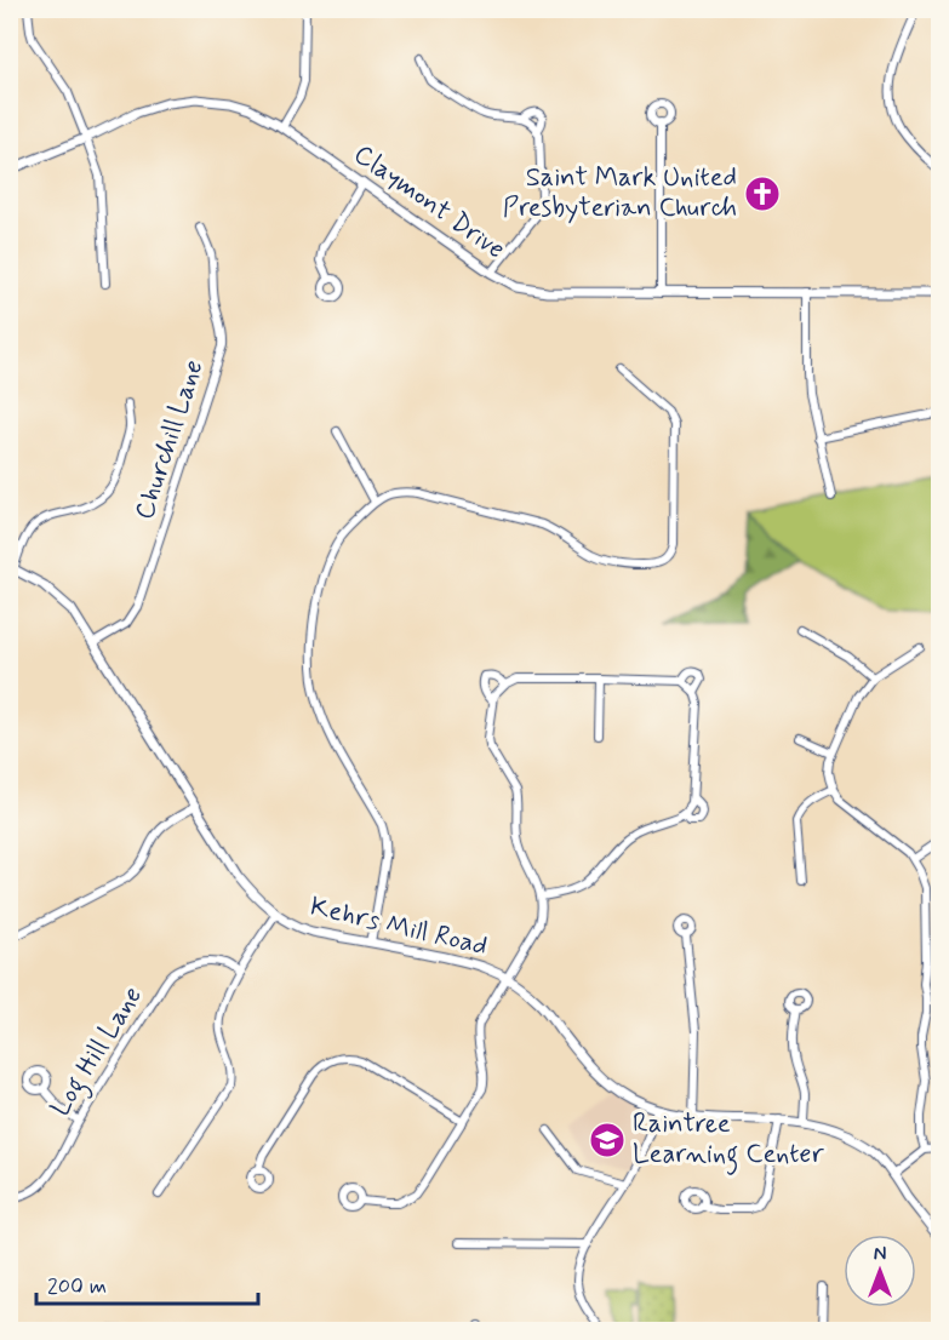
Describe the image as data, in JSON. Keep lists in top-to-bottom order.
{
  "streets": {
    "street": [
      "Claymont Drive",
      "Churchill Lane",
      "Kehrs Mill Road",
      "Log Hill Lane"
    ]
  },
  "crossings": [
    ["Churchill Lane", "Kehrs Mill Road"]
  ],
  "places": {
    "church": ["Saint Mark United Presbyterian Church"],
    "school or university": ["Raintree Learning Center"]
  },
  "scale_bar": "200 m",
  "north": "top"
}
